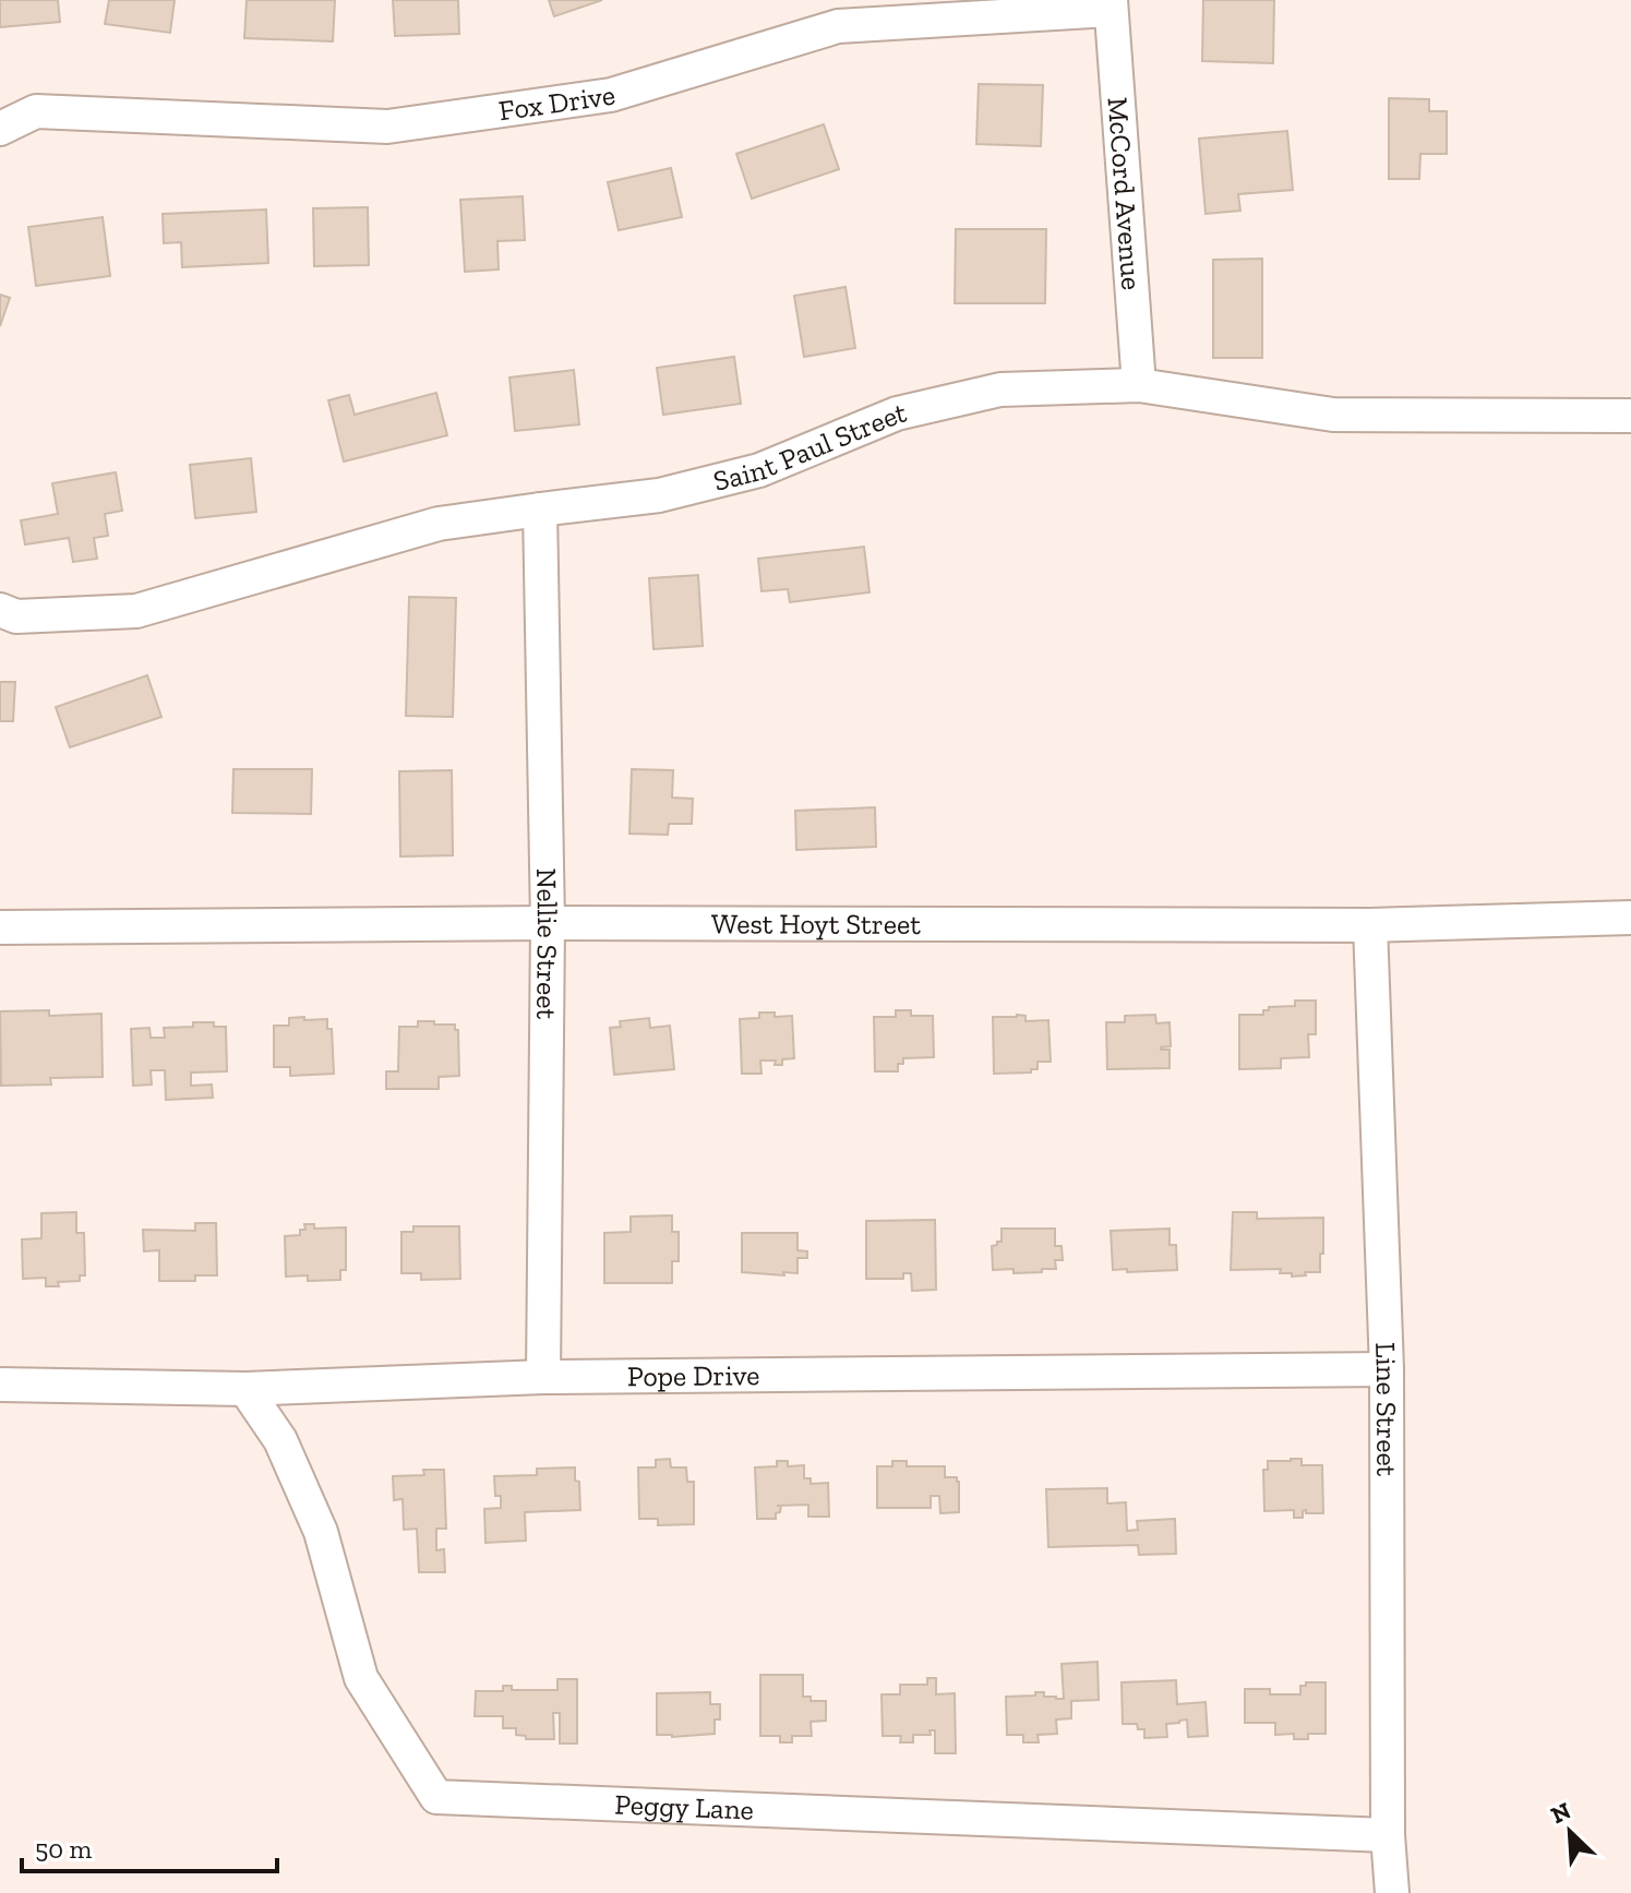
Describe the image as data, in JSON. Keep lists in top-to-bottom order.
{
  "streets": {
    "street": [
      "Fox Drive",
      "McCord Avenue",
      "Saint Paul Street",
      "West Hoyt Street",
      "Nellie Street",
      "Pope Drive",
      "Line Street",
      "Peggy Lane"
    ]
  },
  "crossings": [
    ["Fox Drive", "McCord Avenue"],
    ["McCord Avenue", "Saint Paul Street"],
    ["Saint Paul Street", "Nellie Street"],
    ["West Hoyt Street", "Nellie Street"],
    ["West Hoyt Street", "Line Street"],
    ["Nellie Street", "Pope Drive"],
    ["Pope Drive", "Line Street"],
    ["Pope Drive", "Peggy Lane"],
    ["Line Street", "Peggy Lane"]
  ],
  "scale_bar": "50 m",
  "north": "top left"
}
